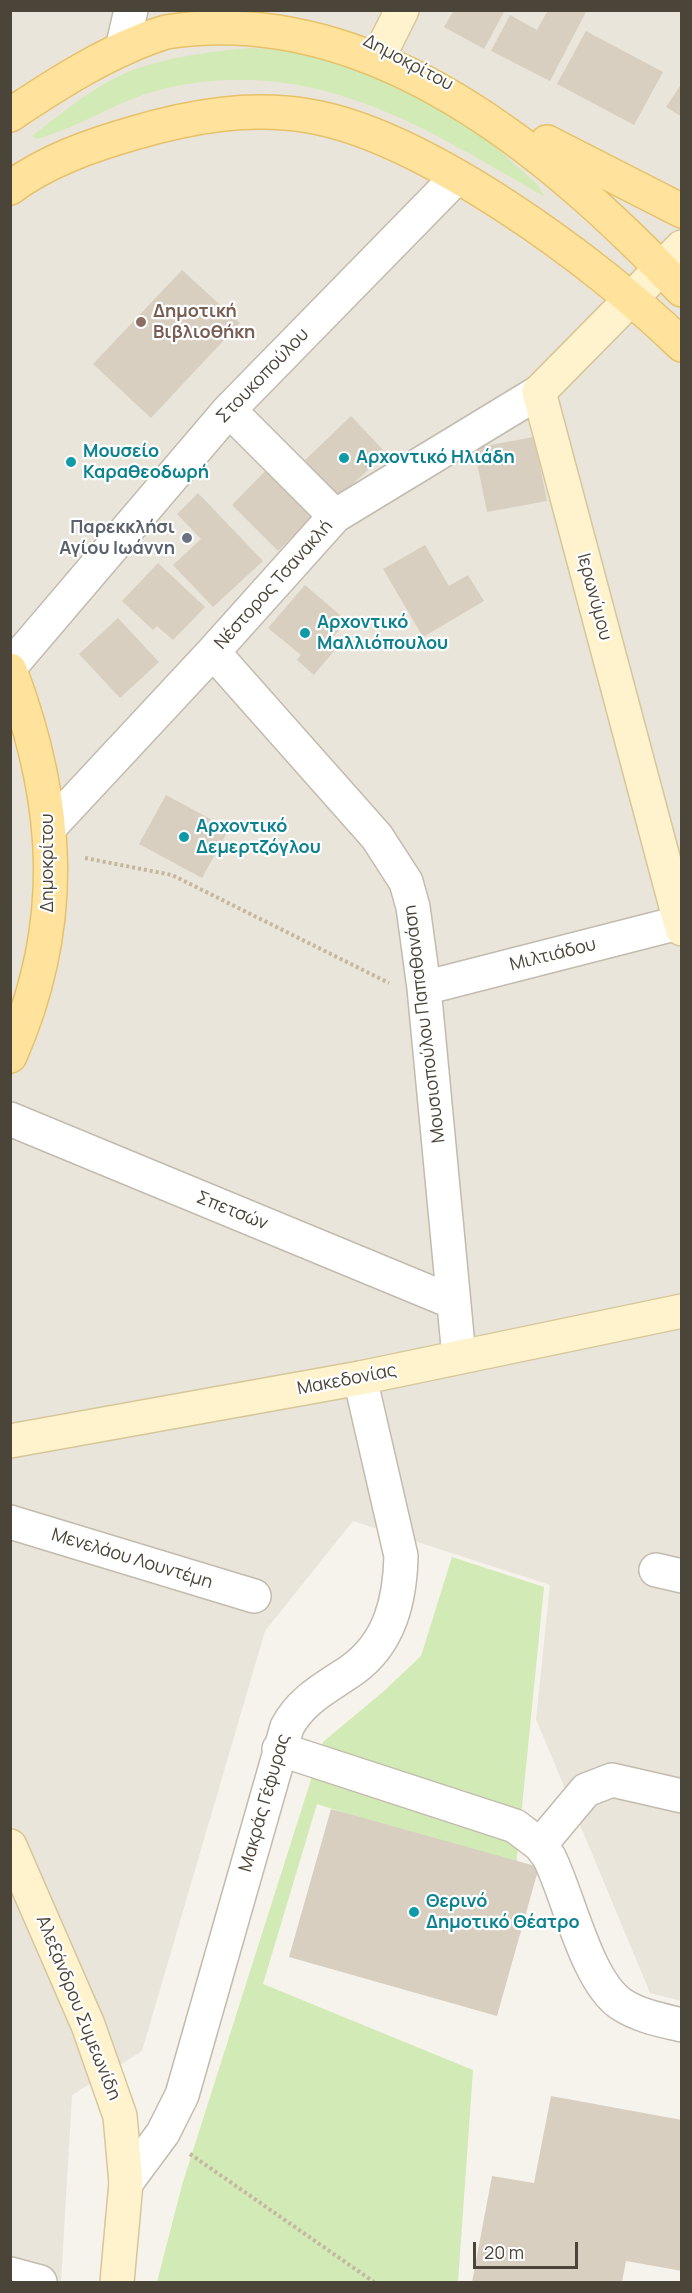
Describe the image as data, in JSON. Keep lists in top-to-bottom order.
{
  "streets": {
    "main road": [
      "Δημοκρίτου",
      "Ιερωνύμου",
      "Μακεδονίας",
      "Αλεξάνδρου Συμεωνίδη"
    ],
    "street": [
      "Στουκοπούλου",
      "Νέστορος Τσανακλή",
      "Μιλτιάδου",
      "Μουσιοπούλου Παπαθανάση",
      "Σπετσών",
      "Μενελάου Λουντέμη",
      "Μακράς Γέφυρας"
    ]
  },
  "crossings": [
    ["Δημοκρίτου", "Στουκοπούλου"],
    ["Δημοκρίτου", "Νέστορος Τσανακλή"],
    ["Νέστορος Τσανακλή", "Ιερωνύμου"],
    ["Νέστορος Τσανακλή", "Μουσιοπούλου Παπαθανάση"],
    ["Ιερωνύμου", "Μιλτιάδου"],
    ["Μιλτιάδου", "Μουσιοπούλου Παπαθανάση"],
    ["Μουσιοπούλου Παπαθανάση", "Σπετσών"],
    ["Μουσιοπούλου Παπαθανάση", "Μακεδονίας"],
    ["Μακεδονίας", "Μακράς Γέφυρας"],
    ["Μακράς Γέφυρας", "Αλεξάνδρου Συμεωνίδη"]
  ],
  "places": [
    "Δημοτική Βιβλιοθήκη",
    "Αρχοντικό Ηλιάδη",
    "Μουσείο Καραθεοδωρή",
    "Παρεκκλήσι Αγίου Ιωάννη",
    "Αρχοντικό Μαλλιόπουλου",
    "Αρχοντικό Δεμερτζόγλου",
    "Θερινό Δημοτικό Θέατρο"
  ],
  "scale_bar": "20 m"
}
